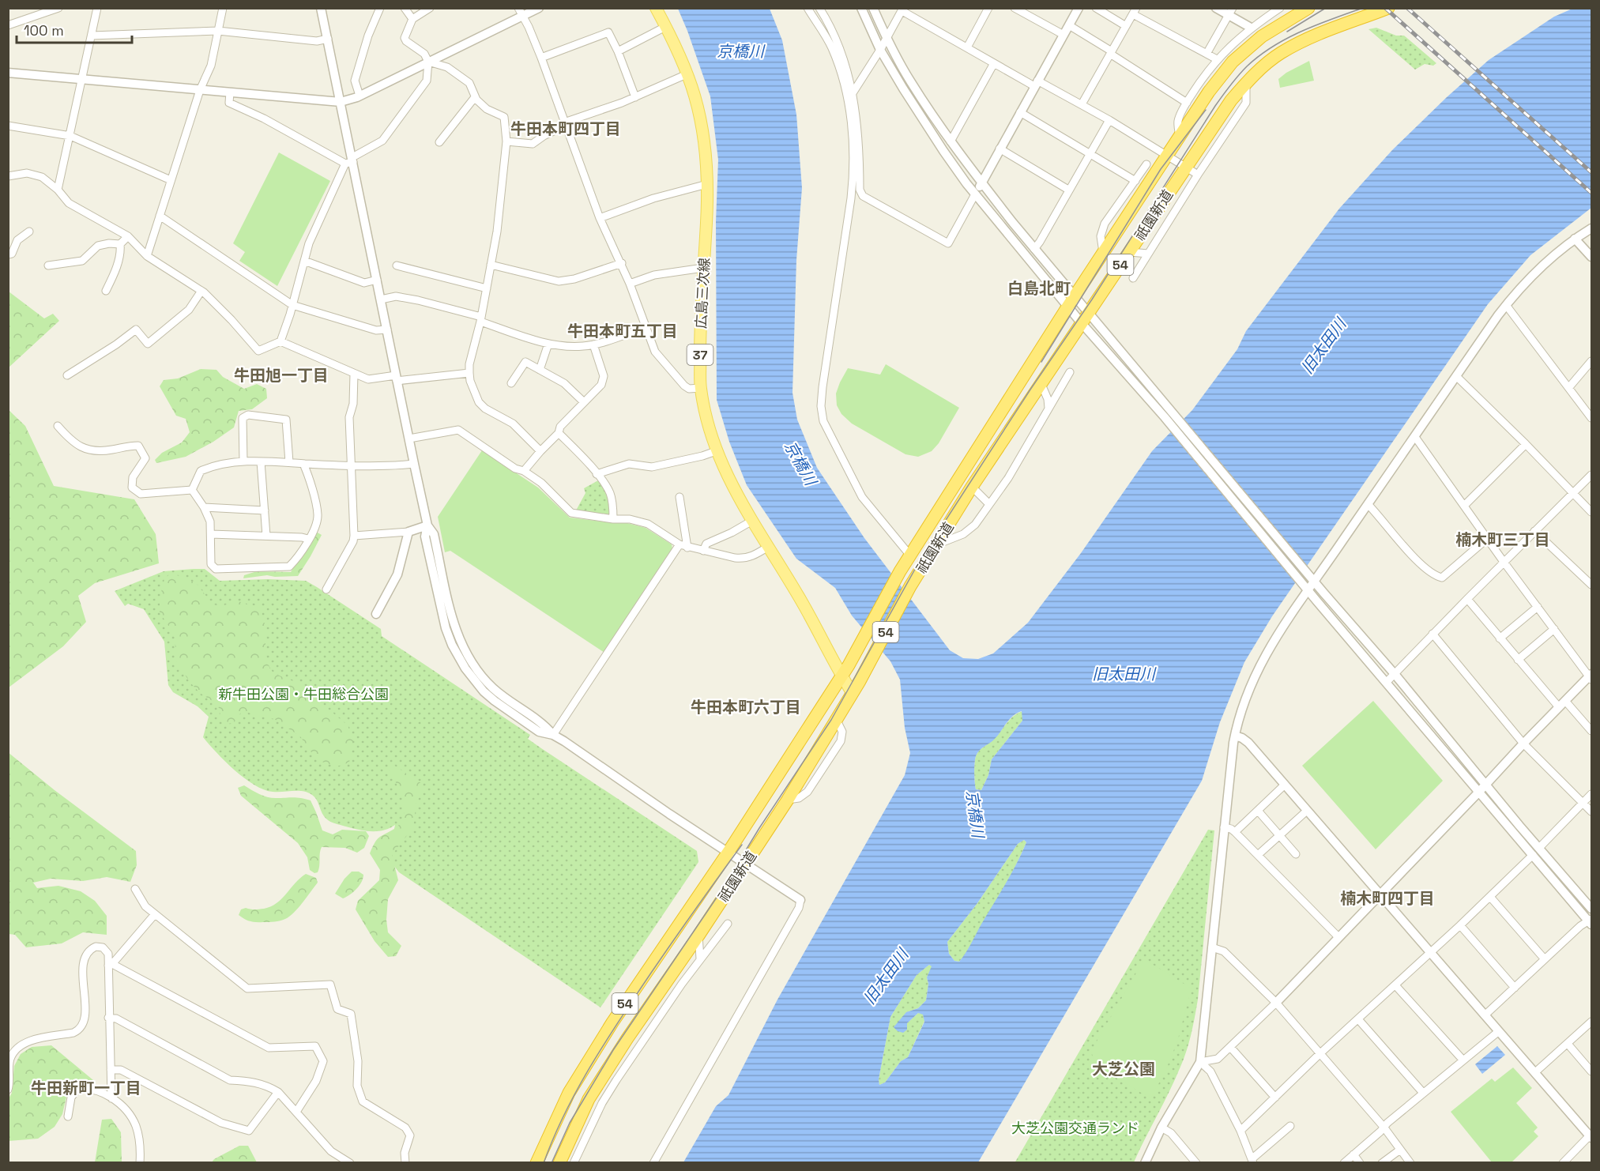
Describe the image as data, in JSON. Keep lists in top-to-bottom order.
{
  "streets": {
    "highway": ["祇園新道", "54"],
    "main road": ["広島三次線", "37"]
  },
  "crossings": [
    ["祇園新道", "広島三次線"]
  ],
  "districts": [
    "牛田本町四丁目",
    "白島北町",
    "牛田本町五丁目",
    "牛田旭一丁目",
    "楠木町三丁目",
    "牛田本町六丁目",
    "楠木町四丁目",
    "大芝公園",
    "牛田新町一丁目"
  ],
  "water": ["京橋川", "旧太田川"],
  "parks": ["新牛田公園・牛田総合公園", "大芝公園交通ランド"],
  "scale_bar": "100 m"
}
